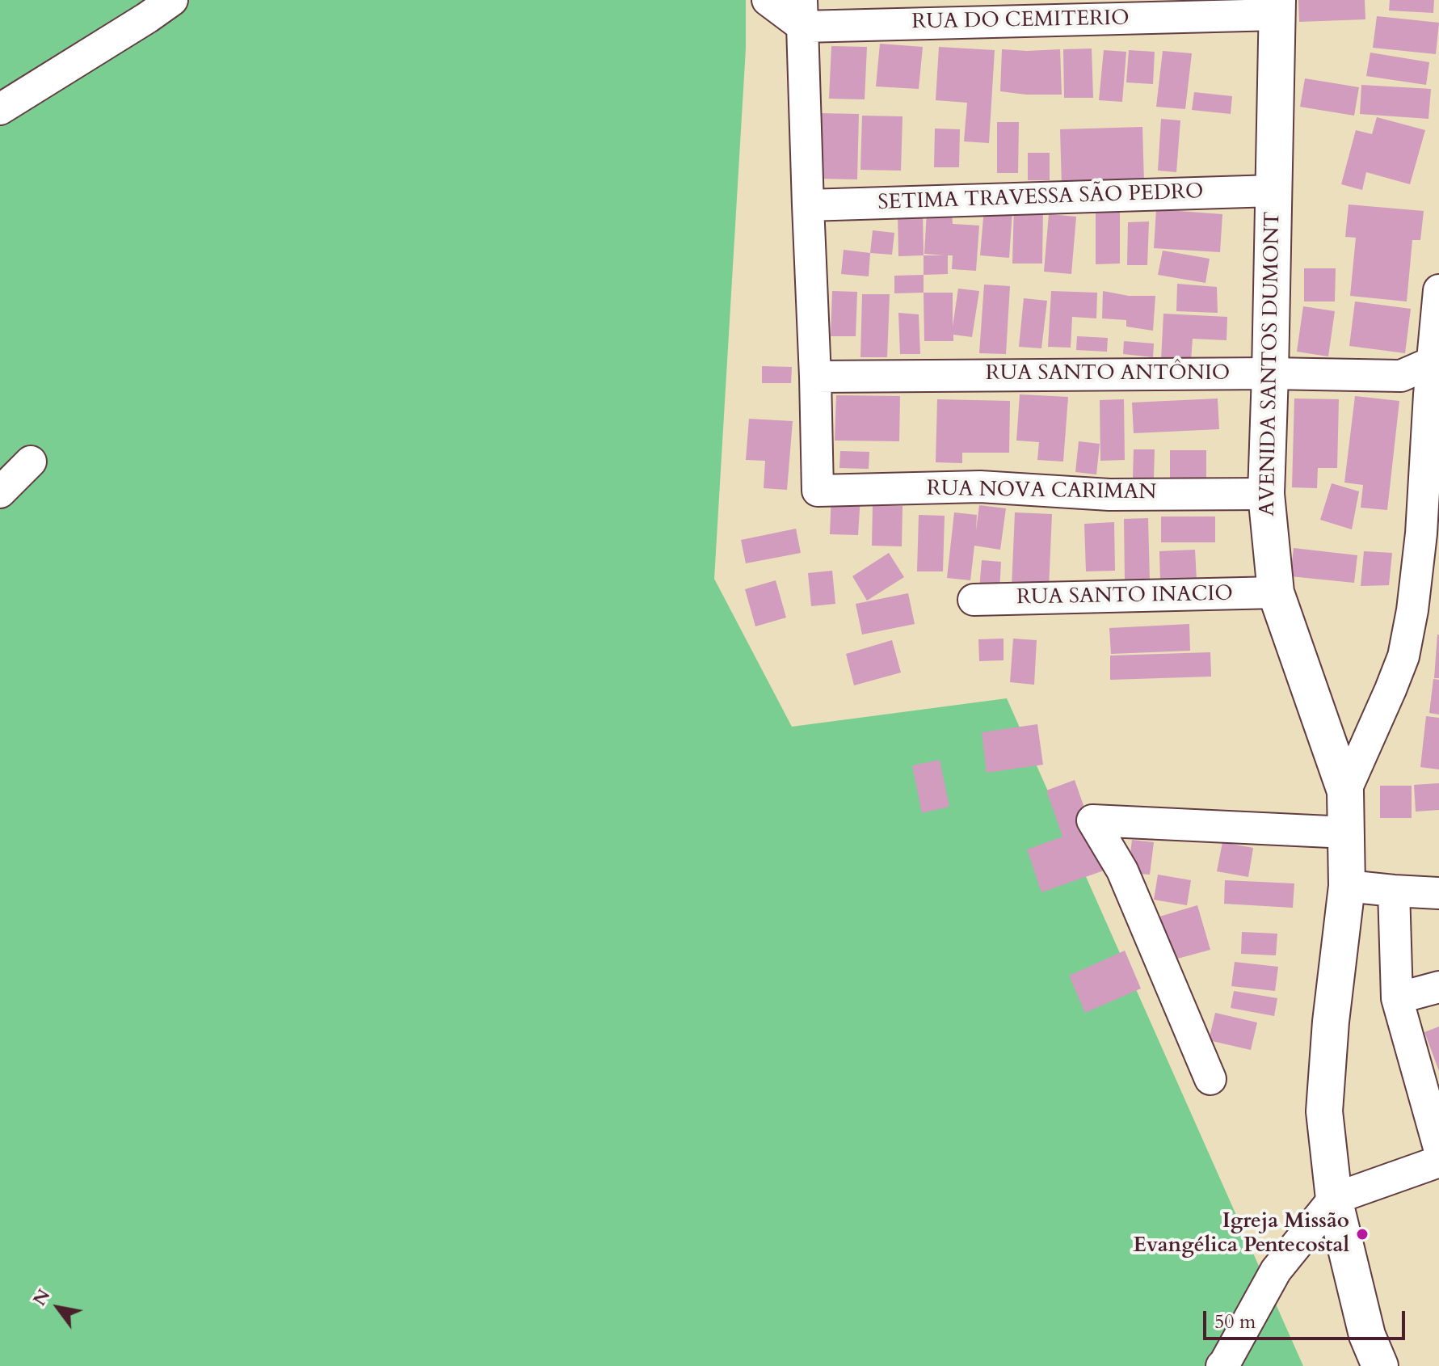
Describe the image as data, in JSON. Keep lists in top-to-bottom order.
{
  "streets": {
    "main road": ["AVENIDA SANTOS DUMONT"],
    "street": [
      "RUA DO CEMITERIO",
      "SETIMA TRAVESSA SÃO PEDRO",
      "RUA SANTO ANTÔNIO",
      "RUA NOVA CARIMAN",
      "RUA SANTO INACIO"
    ]
  },
  "crossings": [
    ["RUA DO CEMITERIO", "AVENIDA SANTOS DUMONT"],
    ["SETIMA TRAVESSA SÃO PEDRO", "AVENIDA SANTOS DUMONT"],
    ["AVENIDA SANTOS DUMONT", "RUA SANTO ANTÔNIO"],
    ["AVENIDA SANTOS DUMONT", "RUA NOVA CARIMAN"],
    ["AVENIDA SANTOS DUMONT", "RUA SANTO INACIO"],
    ["RUA SANTO ANTÔNIO", "RUA NOVA CARIMAN"]
  ],
  "places": ["Igreja Missão Evangélica Pentecostal"],
  "scale_bar": "50 m",
  "north": "top left"
}
